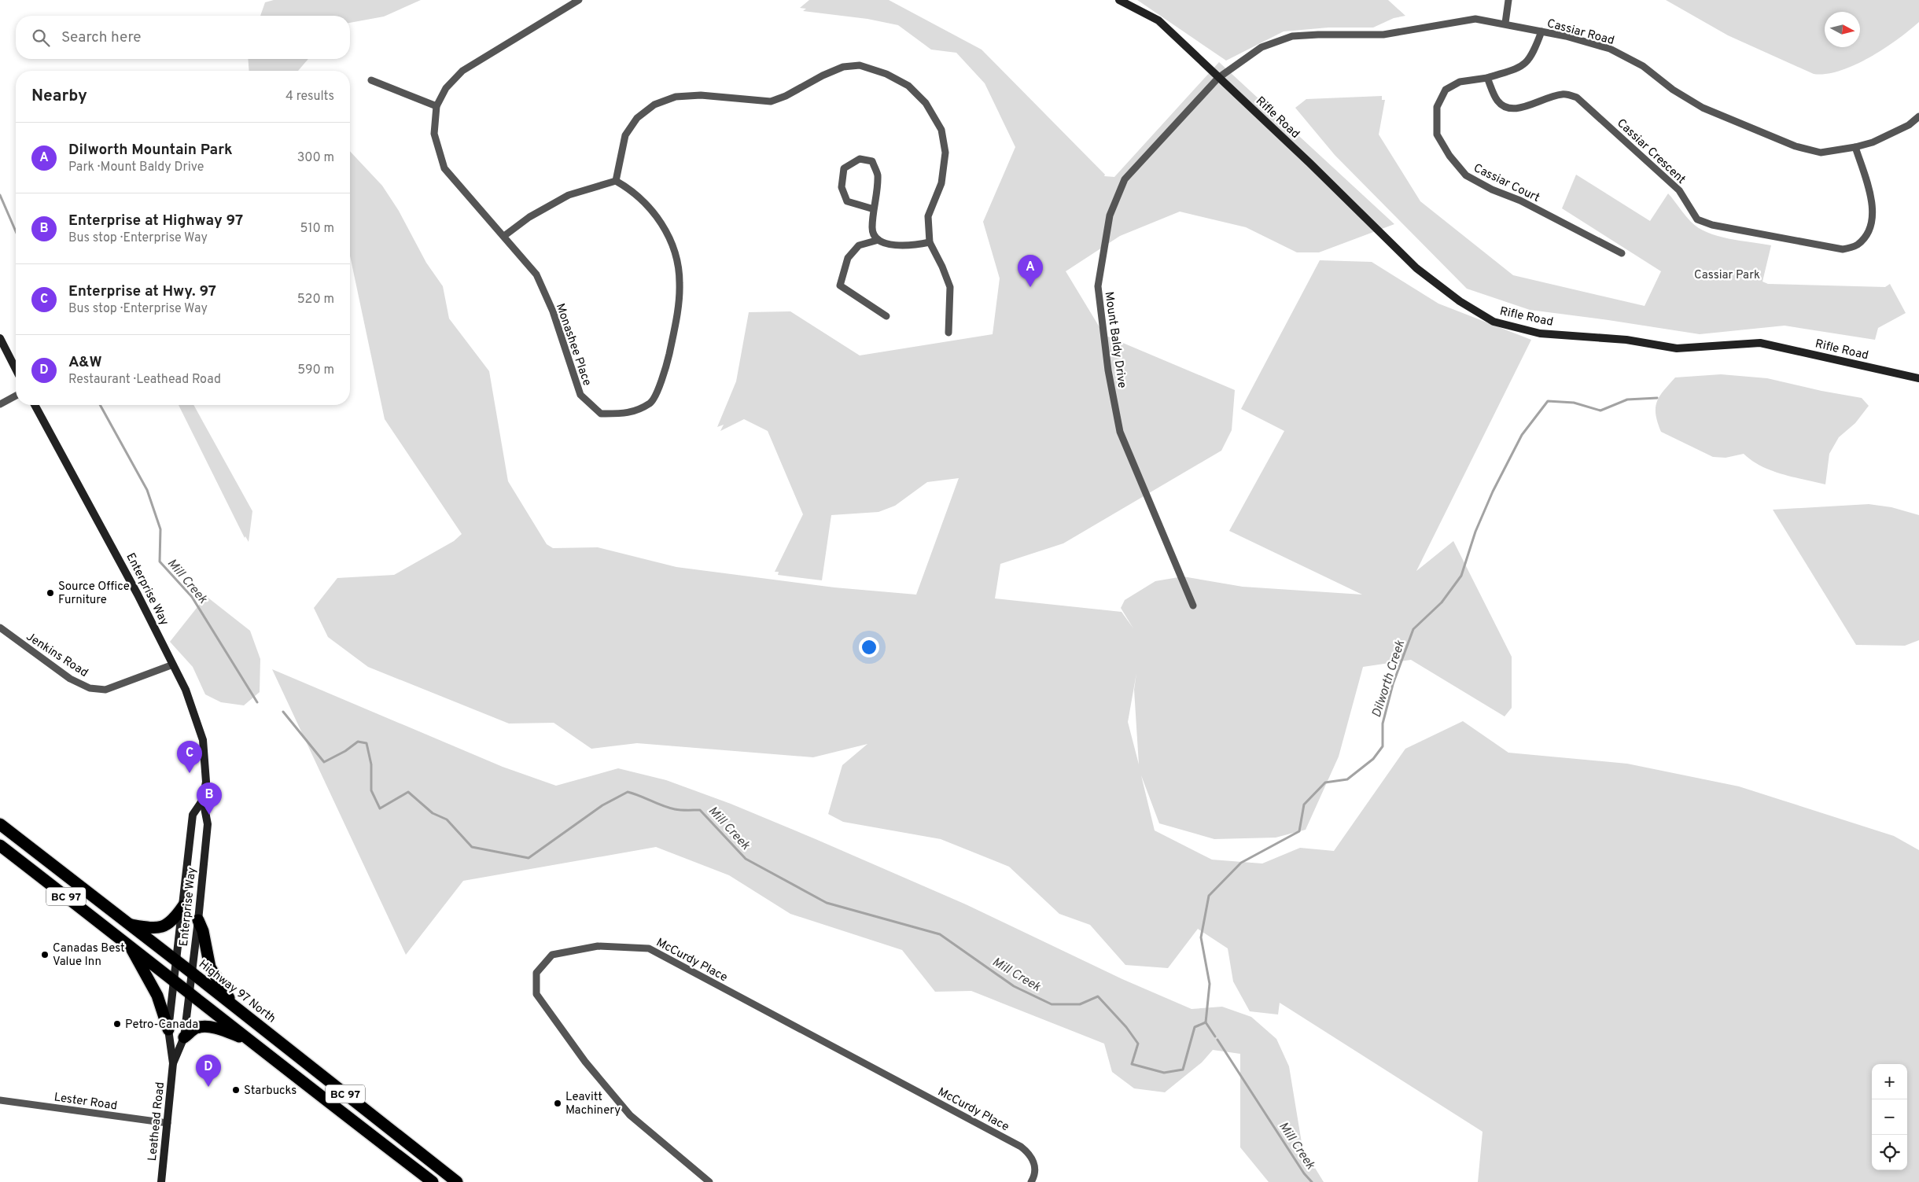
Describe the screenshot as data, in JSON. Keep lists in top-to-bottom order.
{
  "streets": {
    "highway": ["BC 97", "Highway 97 North"],
    "street": [
      "Cassiar Road",
      "Rifle Road",
      "Cassiar Crescent",
      "Cassiar Court",
      "Mount Baldy Drive",
      "Monashee Place",
      "Enterprise Way",
      "Jenkins Road",
      "McCurdy Place",
      "Lester Road",
      "Leathead Road"
    ]
  },
  "crossings": [
    ["Cassiar Road", "Rifle Road"],
    ["Cassiar Road", "Cassiar Crescent"],
    ["Cassiar Road", "Mount Baldy Drive"],
    ["Rifle Road", "Mount Baldy Drive"],
    ["Cassiar Crescent", "Cassiar Court"],
    ["Enterprise Way", "Jenkins Road"],
    ["Enterprise Way", "BC 97"],
    ["Enterprise Way", "Highway 97 North"],
    ["Enterprise Way", "Leathead Road"],
    ["BC 97", "Leathead Road"],
    ["Highway 97 North", "Leathead Road"],
    ["Lester Road", "Leathead Road"]
  ],
  "water": ["Mill Creek", "Dilworth Creek"],
  "parks": ["Cassiar Park"],
  "places": [
    "Source Office Furniture",
    "Canadas Best Value Inn",
    "Petro-Canada",
    "Starbucks",
    "Leavitt Machinery"
  ],
  "north": "right",
  "page": {
    "search": "Search here",
    "heading": ["Nearby", "4 results"],
    "list": [
      {
        "mark": "A",
        "name": "Dilworth Mountain Park",
        "note": "Park · Mount Baldy Drive",
        "value": "300 m"
      },
      {
        "mark": "B",
        "name": "Enterprise at Highway 97",
        "note": "Bus stop · Enterprise Way",
        "value": "510 m"
      },
      {
        "mark": "C",
        "name": "Enterprise at Hwy. 97",
        "note": "Bus stop · Enterprise Way",
        "value": "520 m"
      },
      {
        "mark": "D",
        "name": "A&W",
        "note": "Restaurant · Leathead Road",
        "value": "590 m"
      }
    ],
    "pins": [
      "A",
      "C",
      "B",
      "D"
    ],
    "map_buttons": ["+", "−"]
  }
}
